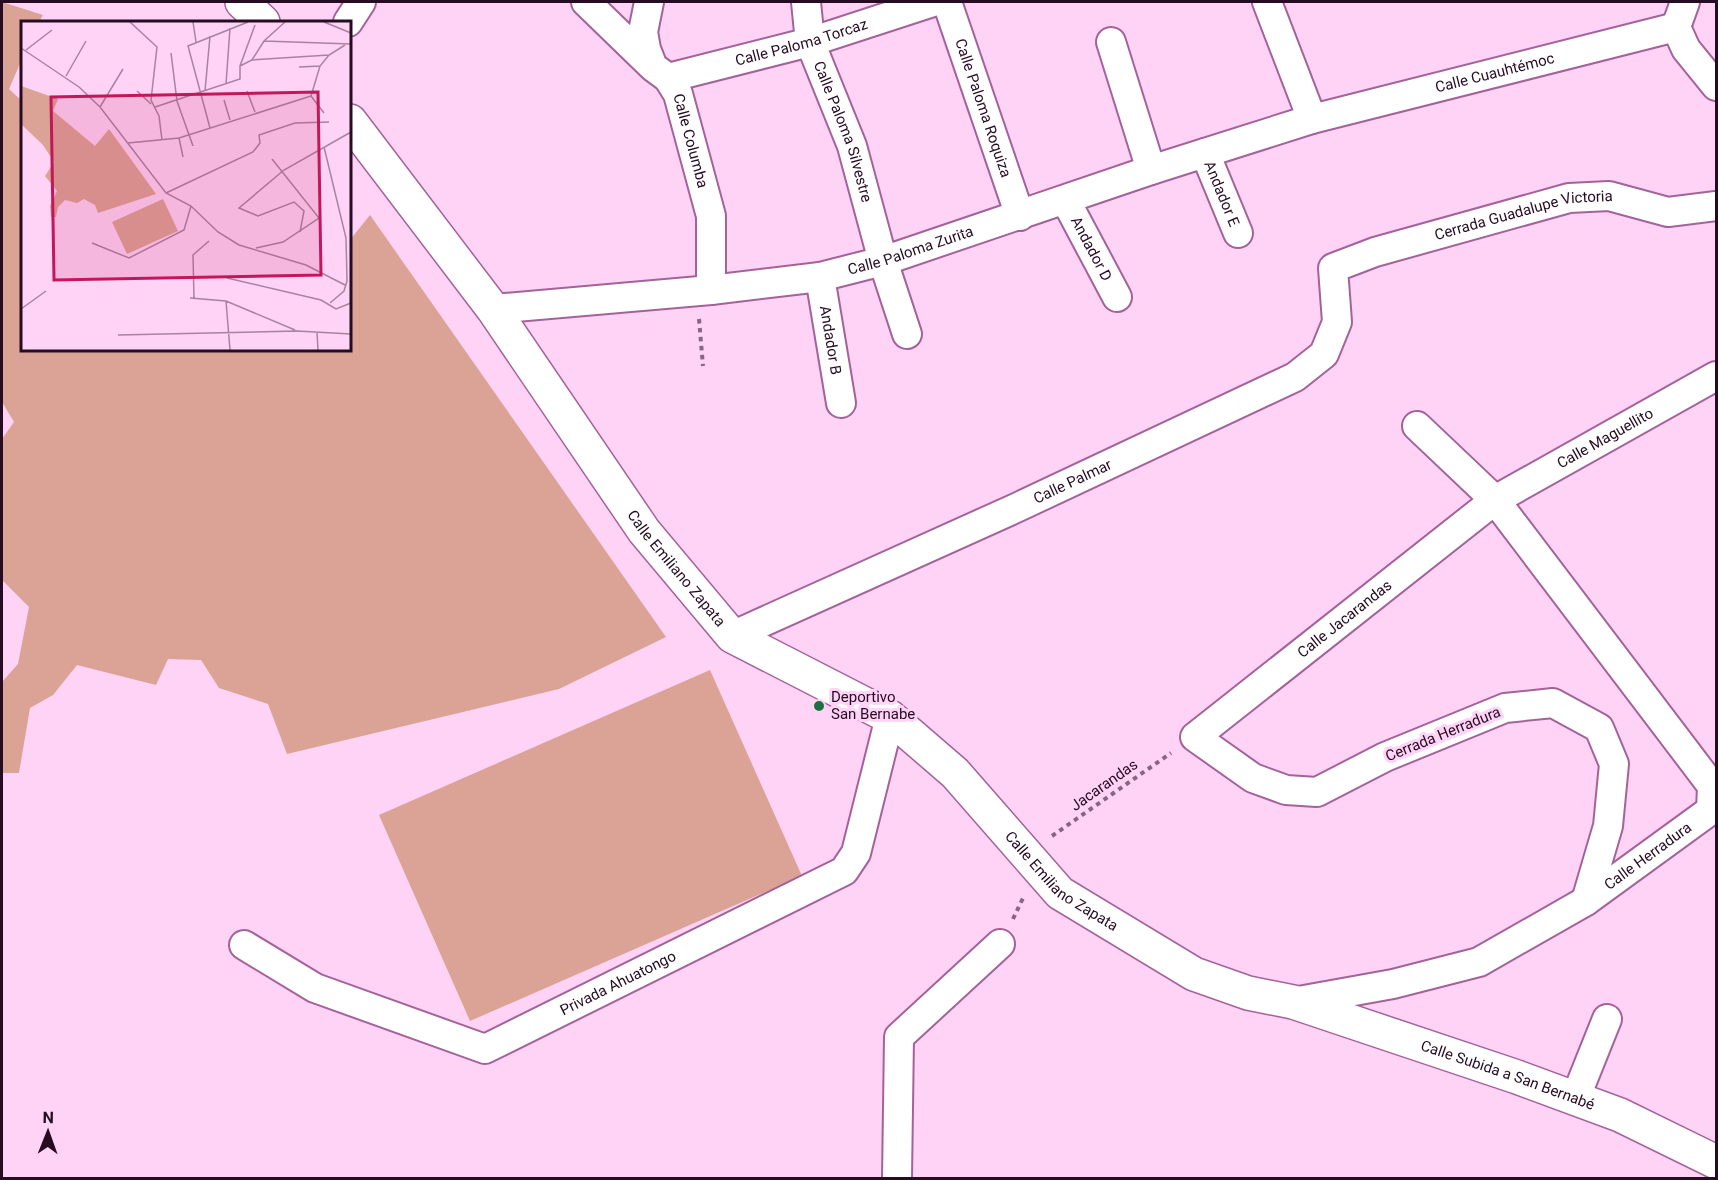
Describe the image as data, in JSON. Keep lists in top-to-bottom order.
{
  "streets": {
    "street": [
      "Calle Paloma Torcaz",
      "Calle Cuauhtémoc",
      "Calle Paloma Roquiza",
      "Calle Paloma Silvestre",
      "Calle Columba",
      "Andador E",
      "Cerrada Guadalupe Victoria",
      "Andador D",
      "Calle Paloma Zurita",
      "Andador B",
      "Calle Maguellito",
      "Calle Palmar",
      "Calle Emiliano Zapata",
      "Calle Jacarandas",
      "Cerrada Herradura",
      "Calle Herradura",
      "Privada Ahuatongo",
      "Calle Subida a San Bernabé"
    ],
    "path": ["Jacarandas"]
  },
  "crossings": [
    ["Calle Paloma Torcaz", "Calle Paloma Silvestre"],
    ["Calle Paloma Torcaz", "Calle Columba"],
    ["Calle Cuauhtémoc", "Calle Paloma Zurita"],
    ["Calle Paloma Roquiza", "Calle Paloma Zurita"],
    ["Calle Paloma Silvestre", "Calle Paloma Zurita"],
    ["Calle Columba", "Calle Paloma Zurita"],
    ["Andador E", "Calle Paloma Zurita"],
    ["Cerrada Guadalupe Victoria", "Calle Palmar"],
    ["Andador D", "Calle Paloma Zurita"],
    ["Calle Paloma Zurita", "Andador B"],
    ["Calle Paloma Zurita", "Calle Emiliano Zapata"],
    ["Calle Maguellito", "Calle Jacarandas"],
    ["Calle Maguellito", "Calle Herradura"],
    ["Calle Palmar", "Calle Emiliano Zapata"],
    ["Calle Emiliano Zapata", "Jacarandas"],
    ["Calle Emiliano Zapata", "Calle Herradura"],
    ["Calle Emiliano Zapata", "Privada Ahuatongo"],
    ["Calle Emiliano Zapata", "Calle Subida a San Bernabé"],
    ["Calle Jacarandas", "Cerrada Herradura"],
    ["Calle Jacarandas", "Jacarandas"],
    ["Calle Jacarandas", "Calle Herradura"],
    ["Cerrada Herradura", "Jacarandas"],
    ["Cerrada Herradura", "Calle Herradura"],
    ["Calle Herradura", "Calle Subida a San Bernabé"]
  ],
  "places": ["Deportivo San Bernabe"],
  "north": "top"
}
